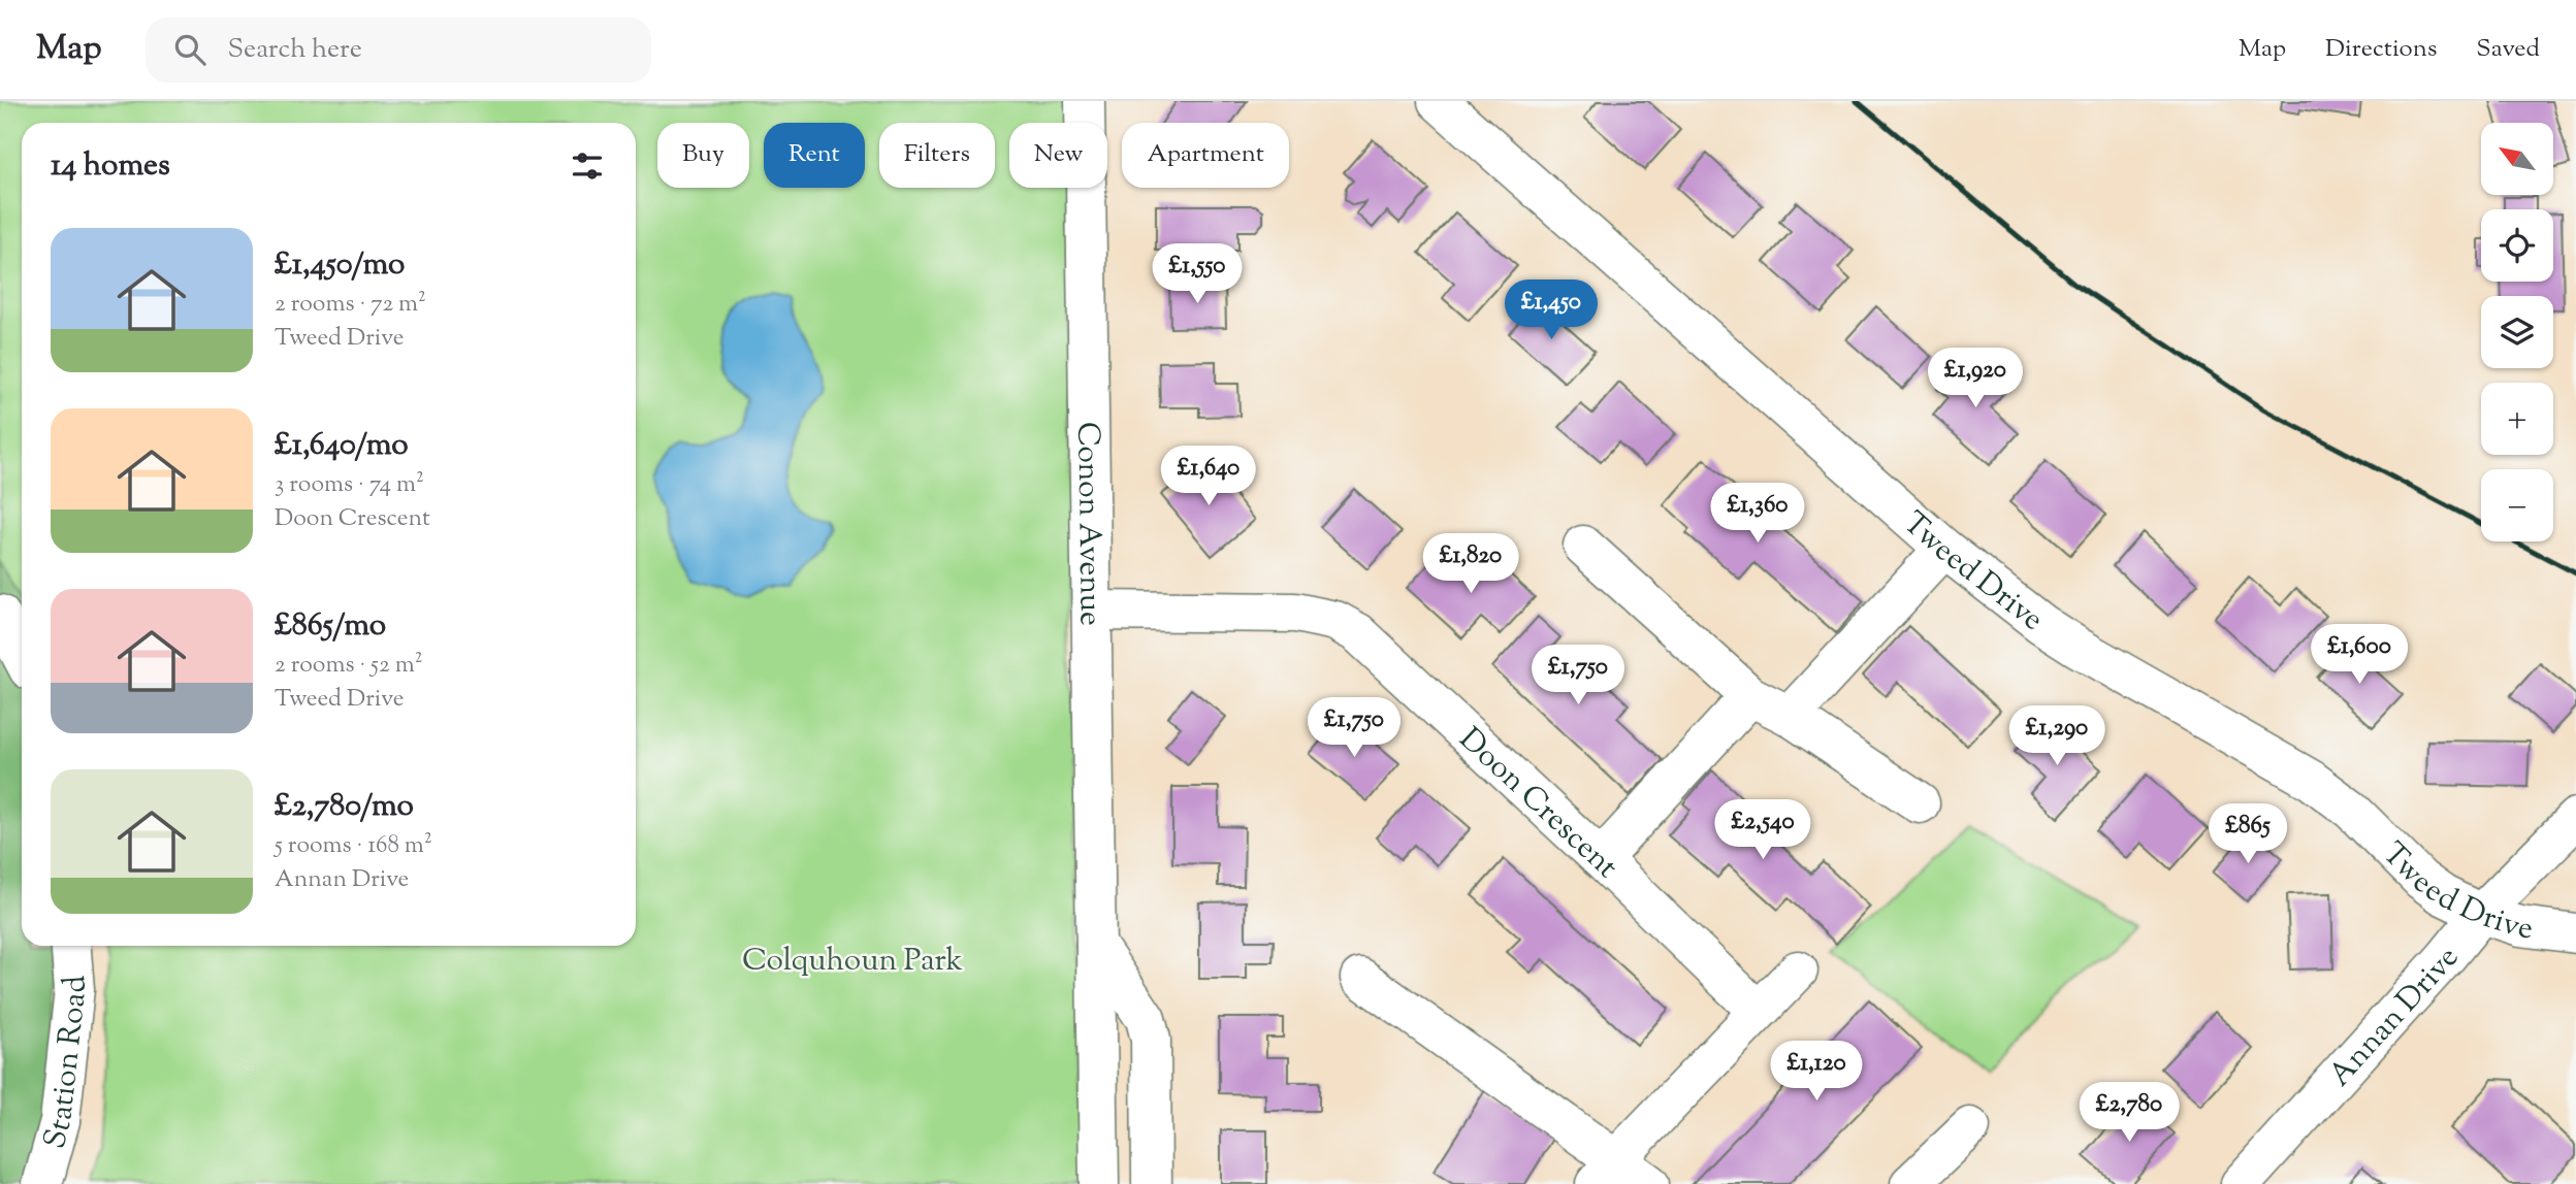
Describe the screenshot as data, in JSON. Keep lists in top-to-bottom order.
{
  "streets": {
    "street": [
      "Conon Avenue",
      "Tweed Drive",
      "Doon Crescent",
      "Annan Drive",
      "Station Road"
    ]
  },
  "crossings": [
    ["Conon Avenue", "Doon Crescent"],
    ["Tweed Drive", "Annan Drive"]
  ],
  "parks": ["Colquhoun Park"],
  "north": "top left",
  "page": {
    "header": "Map",
    "search": "Search here",
    "nav": ["Map", "Directions", "Saved"],
    "map_buttons": ["+", "−"],
    "chip": [
      "Buy",
      "Rent",
      "Filters",
      "New",
      "Apartment"
    ],
    "heading": "14 homes",
    "list": [
      {
        "name": "£1,450/mo",
        "note": "2 rooms · 72 m² · Tweed Drive"
      },
      {
        "name": "£1,640/mo",
        "note": "3 rooms · 74 m² · Doon Crescent"
      },
      {
        "name": "£865/mo",
        "note": "2 rooms · 52 m² · Tweed Drive"
      },
      {
        "name": "£2,780/mo",
        "note": "5 rooms · 168 m² · Annan Drive"
      }
    ],
    "price": [
      "£1,550",
      "£1,450",
      "£1,920",
      "£1,640",
      "£1,360",
      "£1,820",
      "£1,600",
      "£1,750",
      "£1,750",
      "£1,290",
      "£2,540",
      "£865",
      "£1,120",
      "£2,780"
    ]
  }
}
